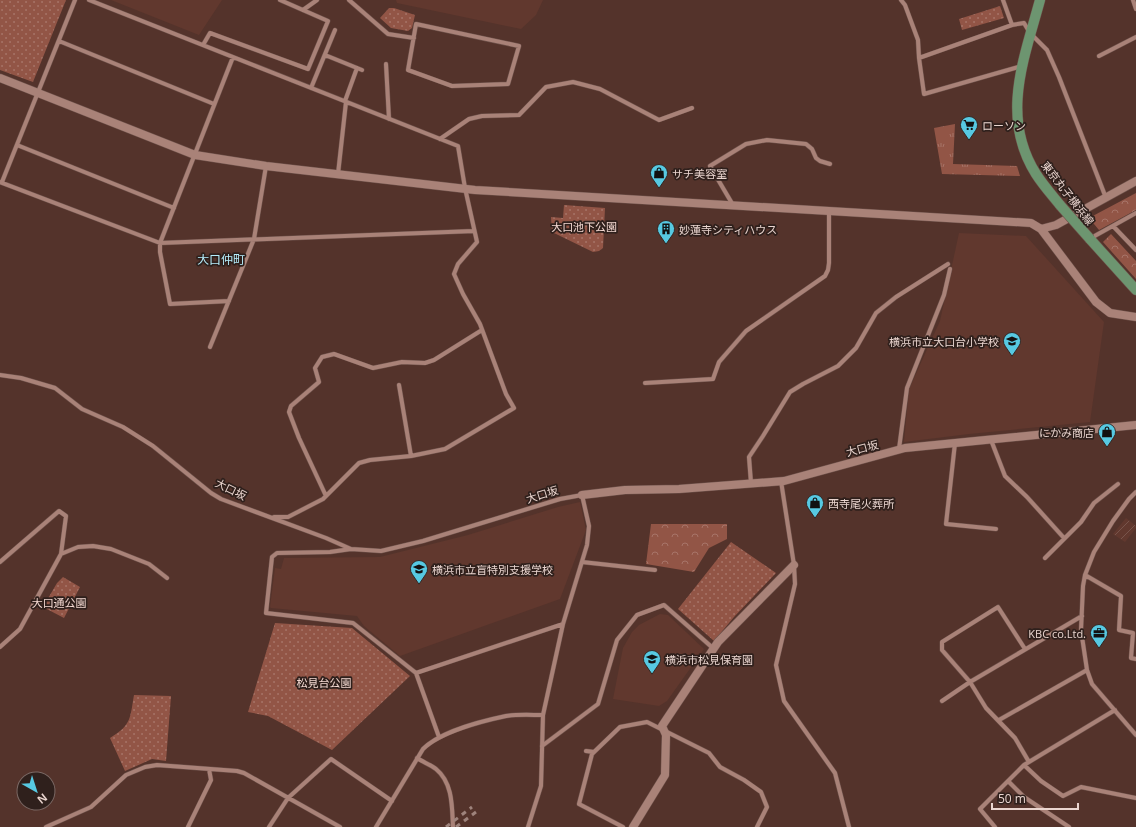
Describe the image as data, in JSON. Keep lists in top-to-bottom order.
{
  "streets": {
    "main road": ["東京丸子横浜線"],
    "street": ["大口坂"]
  },
  "districts": ["大口仲町"],
  "parks": ["大口池下公園", "大口通公園", "松見台公園"],
  "places": {
    "supermarket": ["ローソン"],
    "shop": ["サチ美容室", "にかみ商店", "西寺尾火葬所"],
    "building": ["妙蓮寺シティハウス"],
    "school or university": ["横浜市立大口台小学校", "横浜市立盲特別支援学校", "横浜市松見保育園"],
    "office": ["KBC co.Ltd."]
  },
  "scale_bar": "50 m",
  "north": "bottom right"
}
